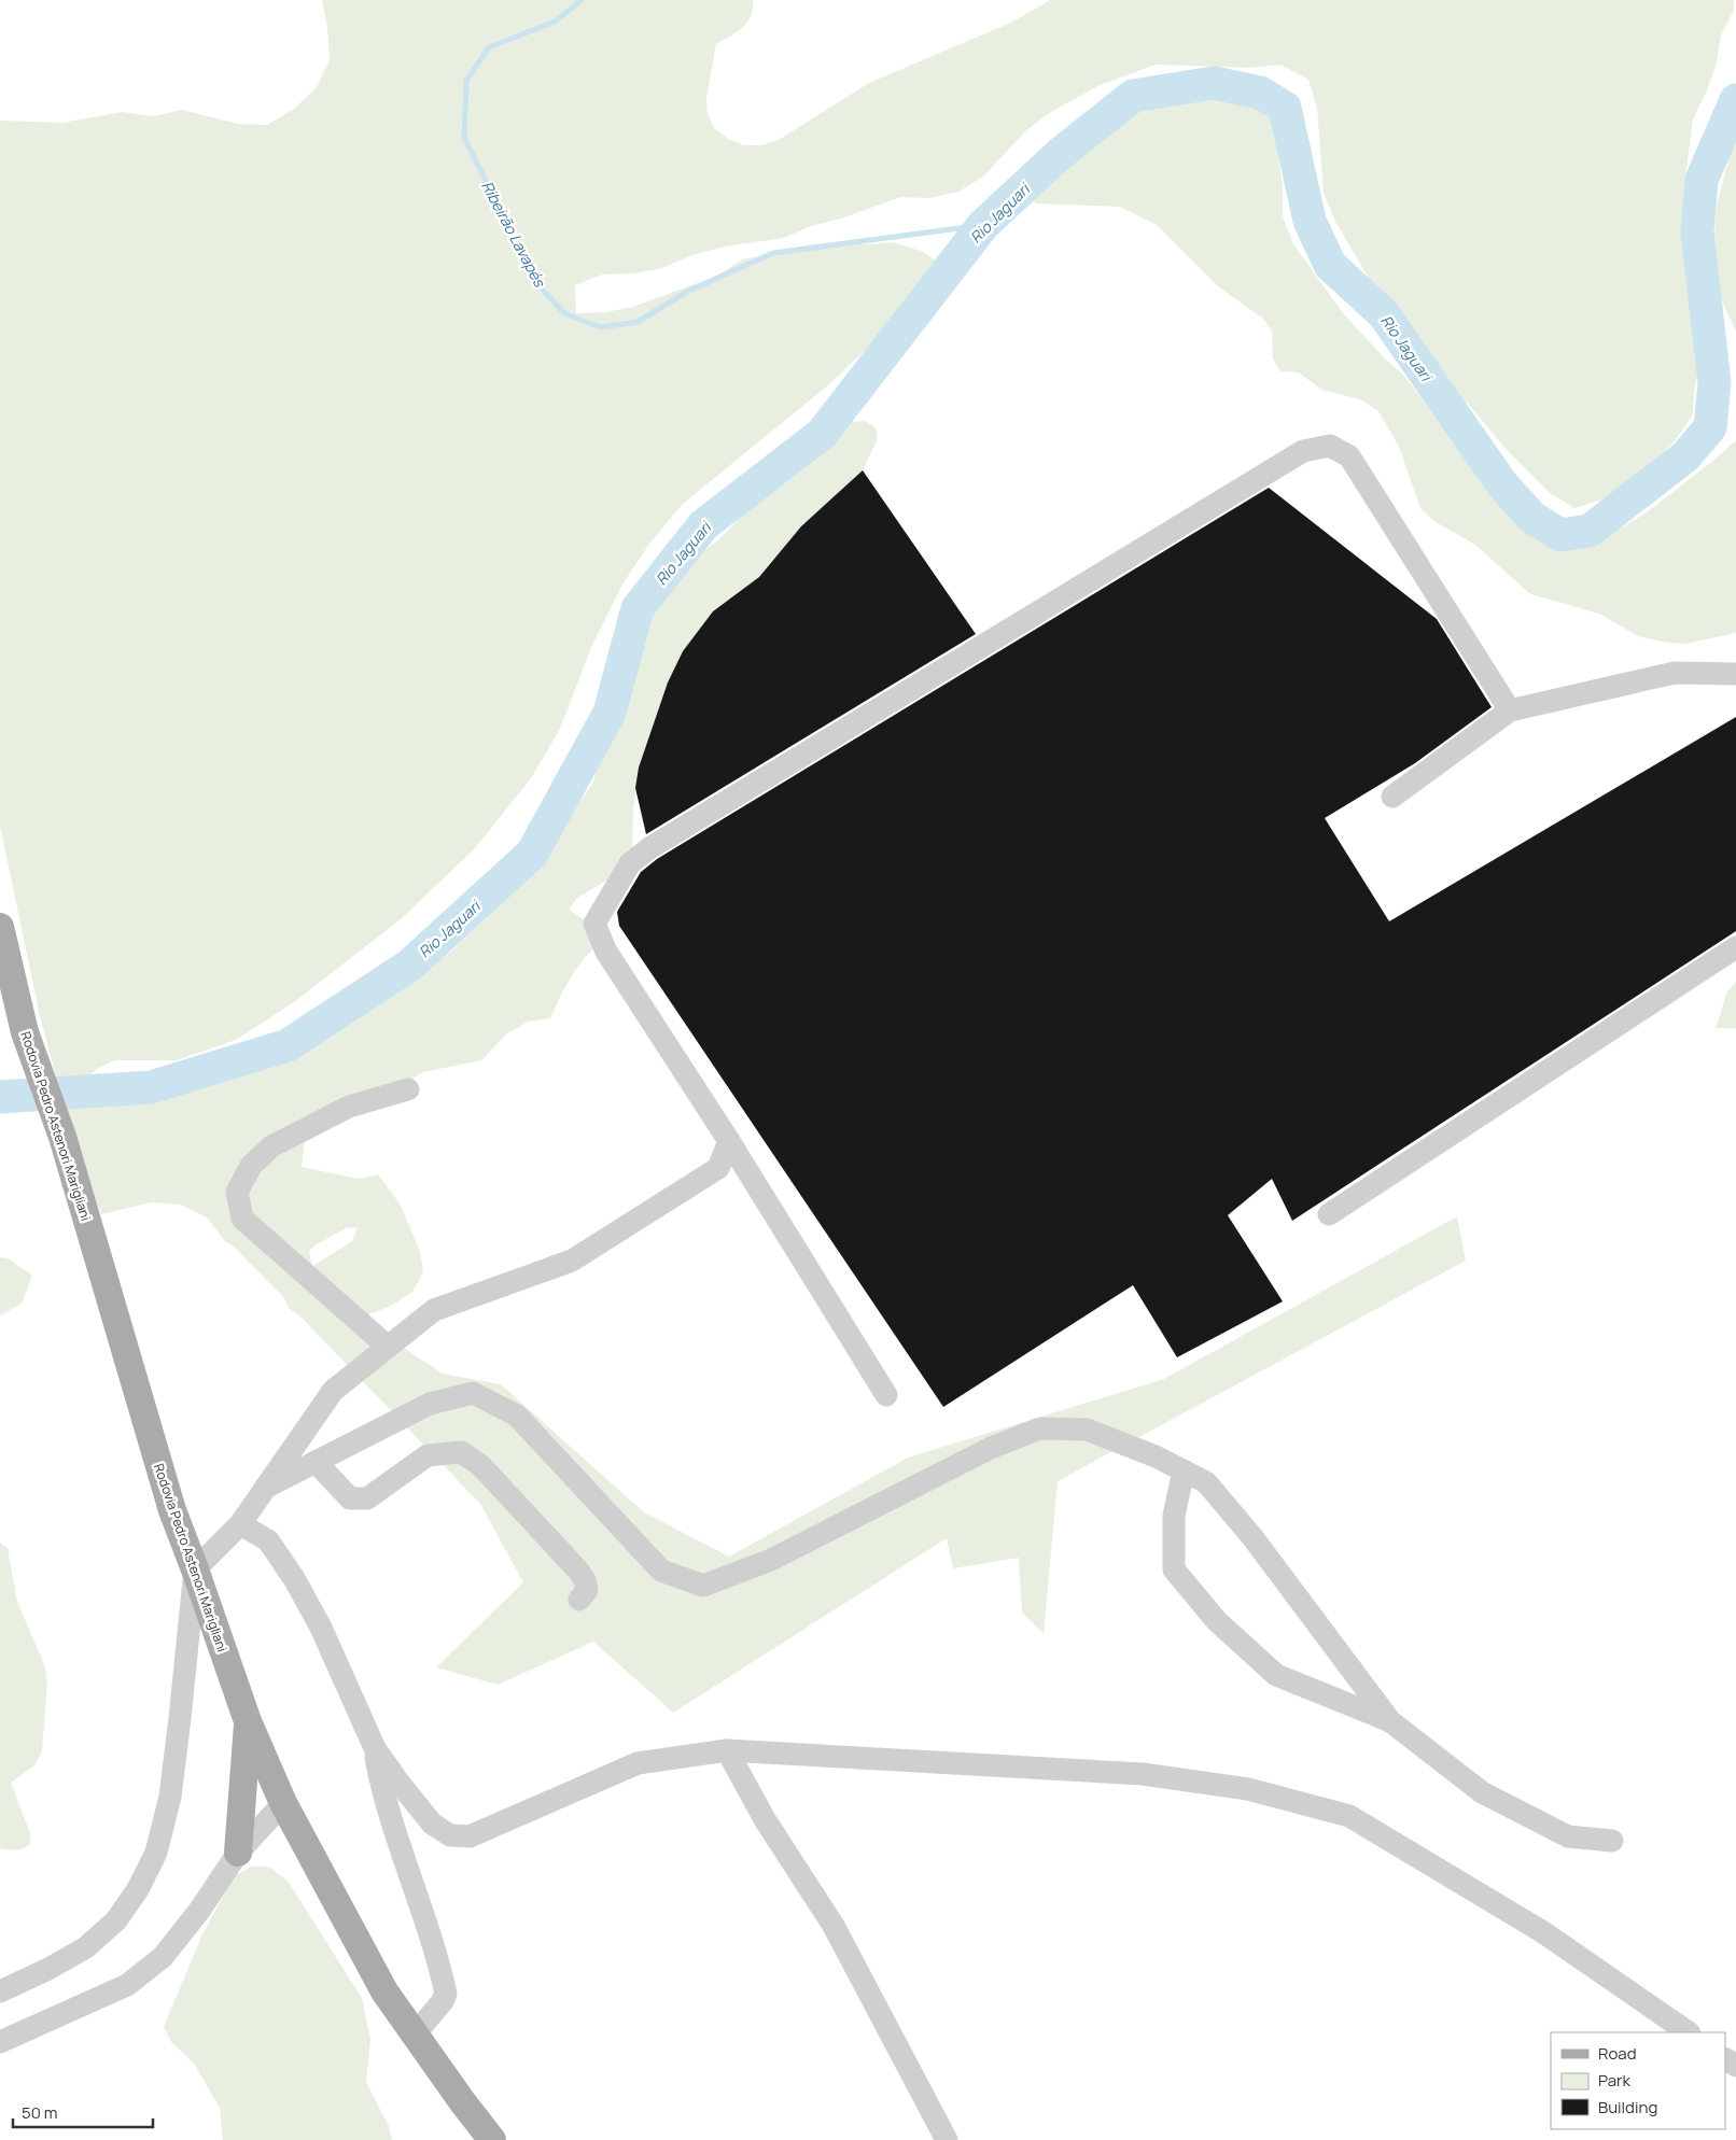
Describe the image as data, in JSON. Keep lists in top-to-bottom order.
{
  "streets": {
    "main road": ["Rodovia Pedro Astenori Marigliani"]
  },
  "water": ["Rio Jaguari", "Ribeirão Lavapés"],
  "legend": ["Road", "Park", "Building"],
  "scale_bar": "50 m"
}
